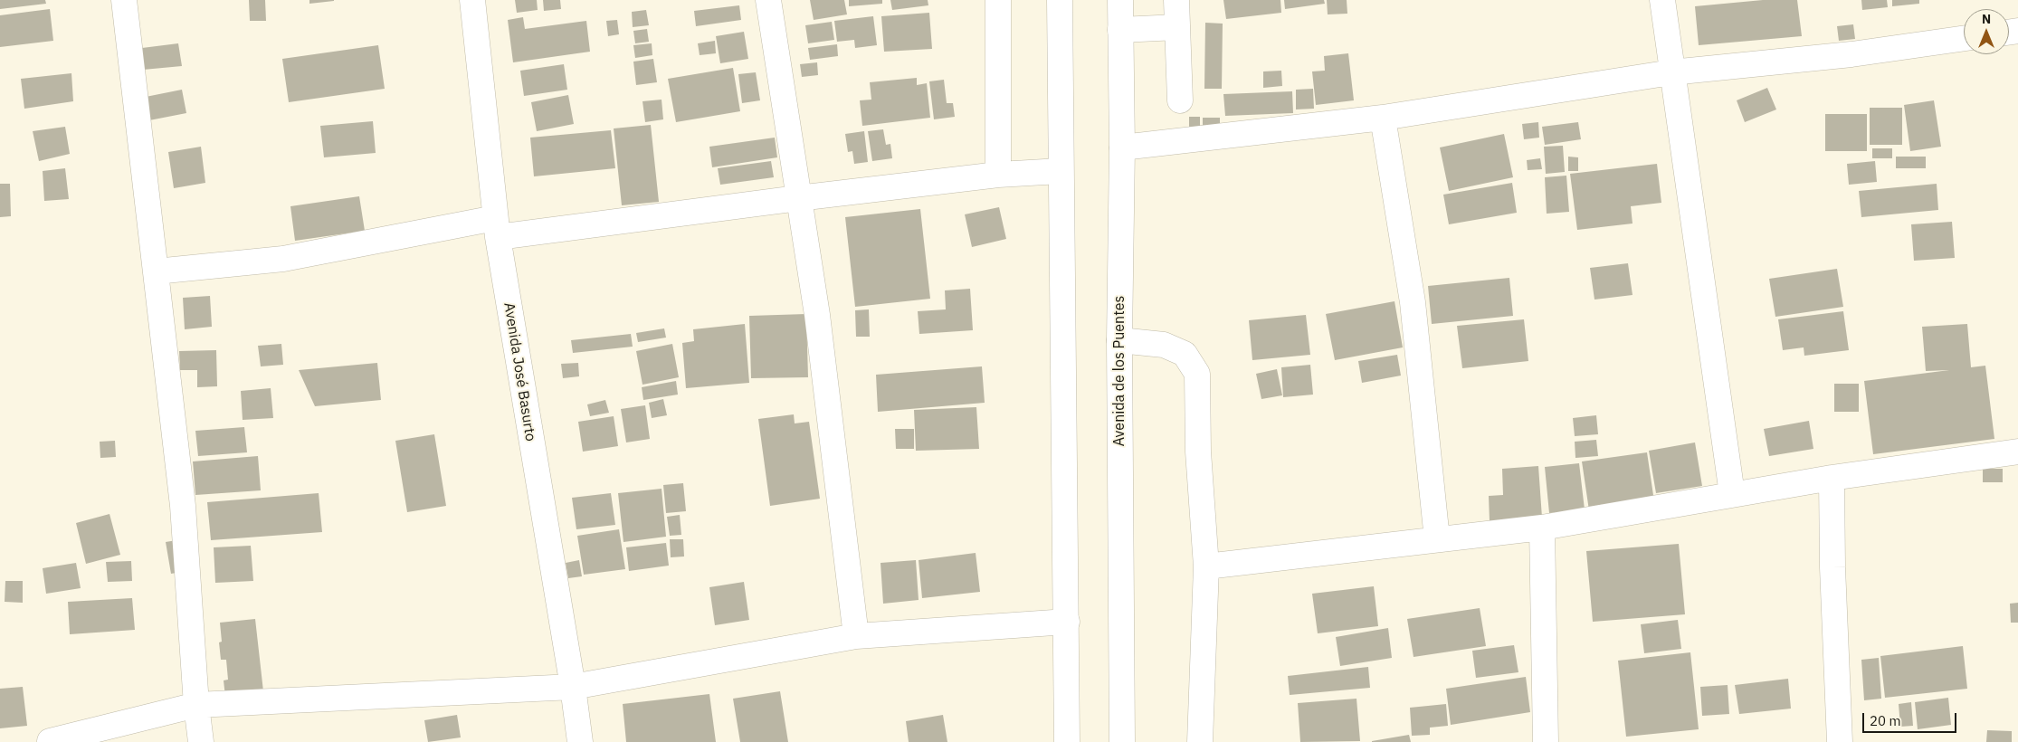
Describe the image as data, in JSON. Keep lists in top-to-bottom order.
{
  "streets": {
    "street": ["Avenida de los Puentes", "Avenida José Basurto"]
  },
  "scale_bar": "20 m",
  "north": "top"
}
